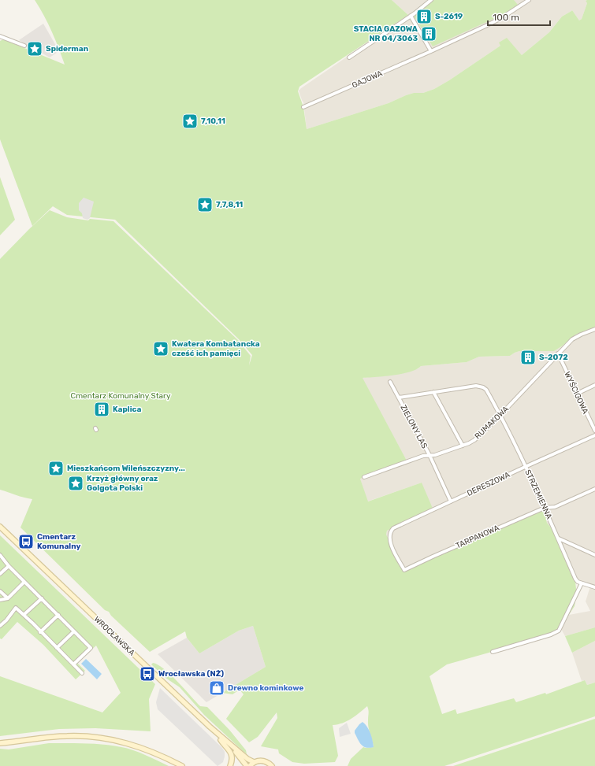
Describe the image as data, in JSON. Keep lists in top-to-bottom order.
{
  "streets": {
    "main road": ["WROCŁAWSKA"],
    "street": [
      "GAJOWA",
      "WYŚCIGOWA",
      "RUMAKOWA",
      "ZIELONY LAS",
      "DERESZOWA",
      "STRZEMIENNA",
      "TARPANOWA"
    ]
  },
  "crossings": [
    ["WYŚCIGOWA", "RUMAKOWA"],
    ["RUMAKOWA", "ZIELONY LAS"],
    ["RUMAKOWA", "STRZEMIENNA"],
    ["ZIELONY LAS", "STRZEMIENNA"],
    ["DERESZOWA", "STRZEMIENNA"],
    ["DERESZOWA", "TARPANOWA"],
    ["STRZEMIENNA", "TARPANOWA"]
  ],
  "parks": ["Cmentarz Komunalny Stary"],
  "places": {
    "building": [
      "S-2619",
      "STACIA GAZOWA NR 04/3063",
      "S-2072",
      "Kaplica"
    ],
    "place": [
      "Spiderman",
      "7,10,11",
      "7,7,8,11",
      "Kwatera Kombatancka cześć ich pamięci",
      "Mieszkańcom Wileńszczyzny...",
      "Krzyż główny oraz Golgota Polski"
    ],
    "bus stop": ["Cmentarz Komunalny", "Wrocławska (NŻ)"],
    "shop": ["Drewno kominkowe"]
  },
  "scale_bar": "100 m"
}
